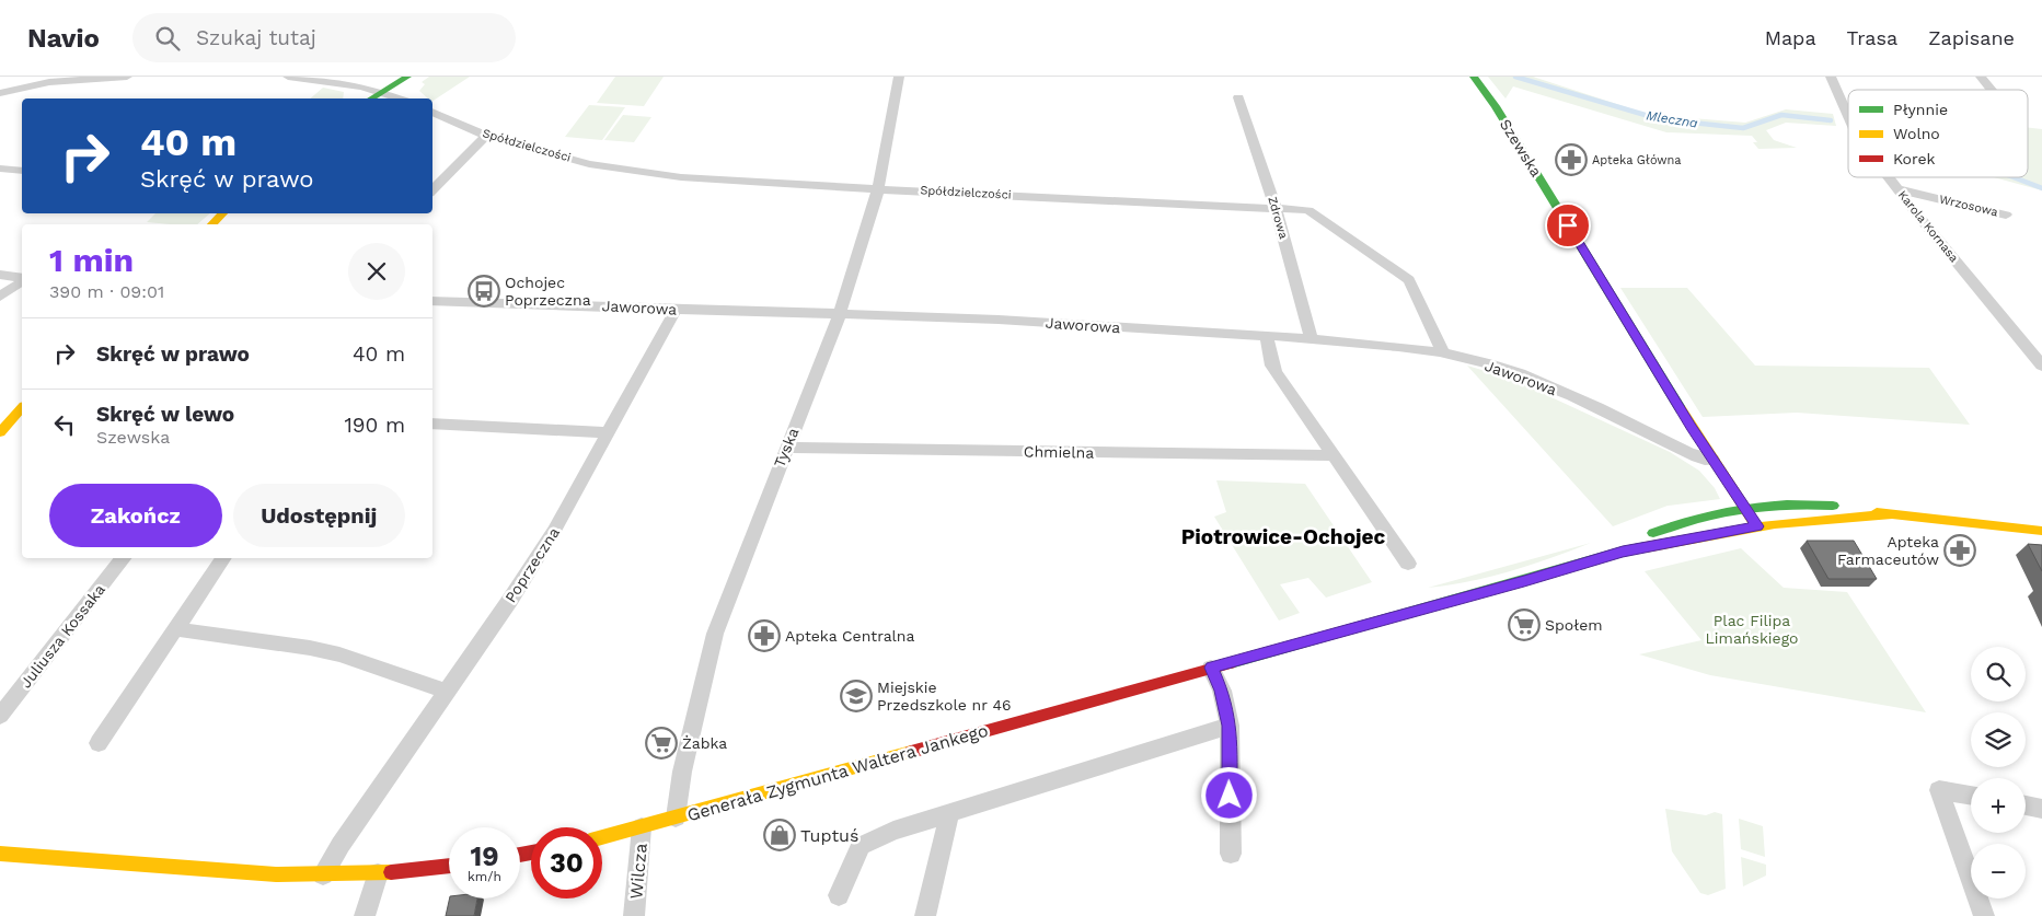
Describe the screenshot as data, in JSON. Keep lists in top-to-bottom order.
{
  "streets": {
    "street": [
      "Spółdzielczości",
      "Szewska",
      "Wrzosowa",
      "Zdrowa",
      "Karola Kornasa",
      "Jaworowa",
      "Tyska",
      "Chmielna",
      "Poprzeczna",
      "Juliusza Kossaka",
      "Generała Zygmunta Waltera Jankego",
      "Wilcza"
    ]
  },
  "crossings": [
    ["Spółdzielczości", "Zdrowa"],
    ["Spółdzielczości", "Jaworowa"],
    ["Spółdzielczości", "Tyska"],
    ["Szewska", "Jaworowa"],
    ["Szewska", "Generała Zygmunta Waltera Jankego"],
    ["Wrzosowa", "Karola Kornasa"],
    ["Zdrowa", "Jaworowa"],
    ["Jaworowa", "Tyska"],
    ["Jaworowa", "Poprzeczna"],
    ["Tyska", "Chmielna"],
    ["Tyska", "Generała Zygmunta Waltera Jankego"],
    ["Generała Zygmunta Waltera Jankego", "Wilcza"]
  ],
  "districts": ["Piotrowice-Ochojec"],
  "water": ["Mleczna"],
  "parks": ["Plac Filipa Limańskiego"],
  "places": {
    "pharmacy": ["Apteka Główna", "Apteka Farmaceutów", "Apteka Centralna"],
    "bus stop": ["Ochojec Poprzeczna"],
    "supermarket": ["Społem", "Żabka"],
    "school or university": ["Miejskie Przedszkole nr 46"],
    "shop": ["Tuptuś"]
  },
  "legend": ["Płynnie", "Wolno", "Korek"],
  "page": {
    "header": "Navio",
    "search": "Szukaj tutaj",
    "nav": ["Mapa", "Trasa", "Zapisane"],
    "turn": ["40 m", "Skręć w prawo"],
    "heading": ["1 min", "390 m · 09:01"],
    "list": [
      {
        "name": "Skręć w prawo",
        "value": "40 m"
      },
      {
        "name": "Skręć w lewo",
        "note": "Szewska",
        "value": "190 m"
      }
    ],
    "buttons": ["Zakończ", "Udostępnij"],
    "map_buttons": ["+", "−"],
    "speed": "19 km/h",
    "limit": "30"
  }
}
